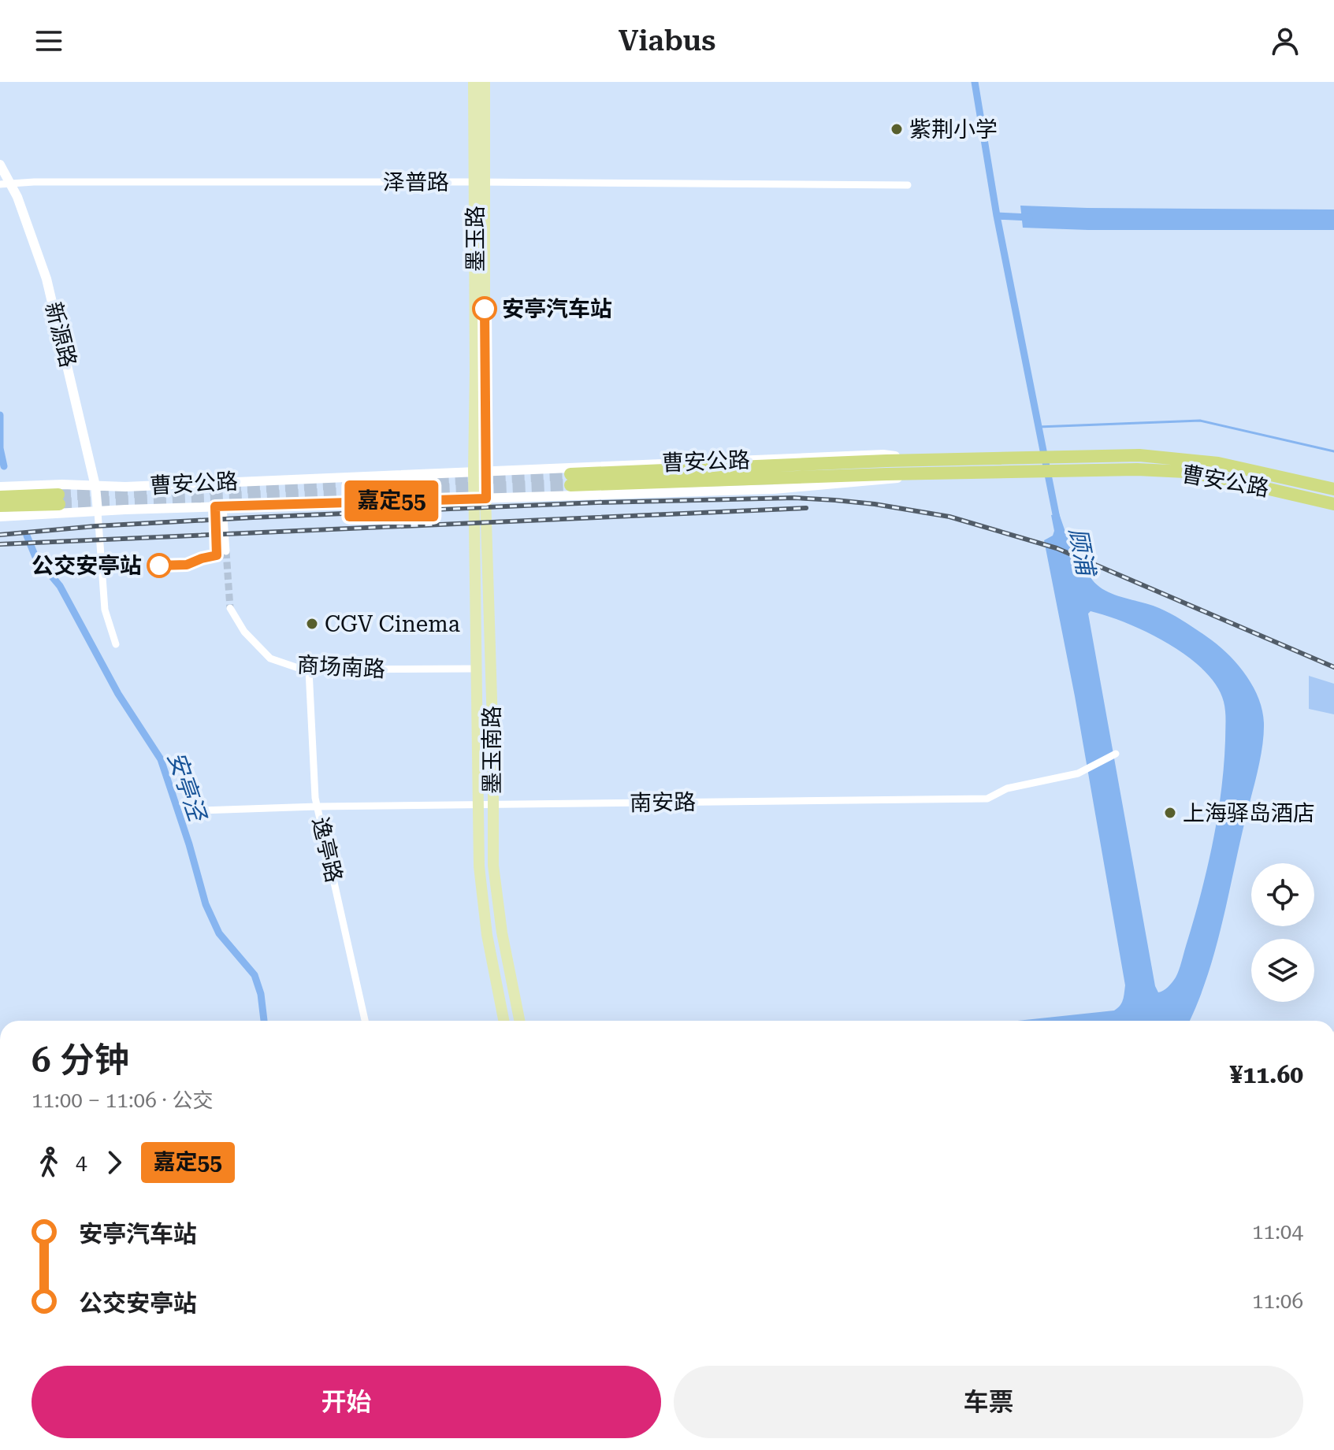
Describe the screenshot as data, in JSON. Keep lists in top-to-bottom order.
{
  "streets": {
    "highway": ["曹安公路"],
    "main road": ["墨玉路", "新源路", "墨玉南路"],
    "street": [
      "泽普路",
      "商场南路",
      "南安路",
      "逸亭路"
    ]
  },
  "crossings": [
    ["泽普路", "墨玉路"],
    ["泽普路", "新源路"],
    ["墨玉路", "曹安公路"],
    ["墨玉路", "墨玉南路"],
    ["新源路", "曹安公路"],
    ["曹安公路", "墨玉南路"],
    ["商场南路", "墨玉南路"],
    ["商场南路", "逸亭路"],
    ["墨玉南路", "南安路"],
    ["南安路", "逸亭路"]
  ],
  "water": ["顾浦", "安亭泾"],
  "places": [
    "紫荆小学",
    "安亭汽车站",
    "公交安亭站",
    "CGV Cinema",
    "上海驿岛酒店"
  ],
  "lines": ["bus line 嘉定55"],
  "page": {
    "header": "Viabus",
    "on_map": "嘉定55",
    "heading": ["6 分钟", "11:00 – 11:06 · 公交", "¥11.60"],
    "legs": ["4", "嘉定55"],
    "list": [
      {
        "name": "安亭汽车站",
        "value": "11:04"
      },
      {
        "name": "公交安亭站",
        "value": "11:06"
      }
    ],
    "buttons": ["开始", "车票"]
  }
}
